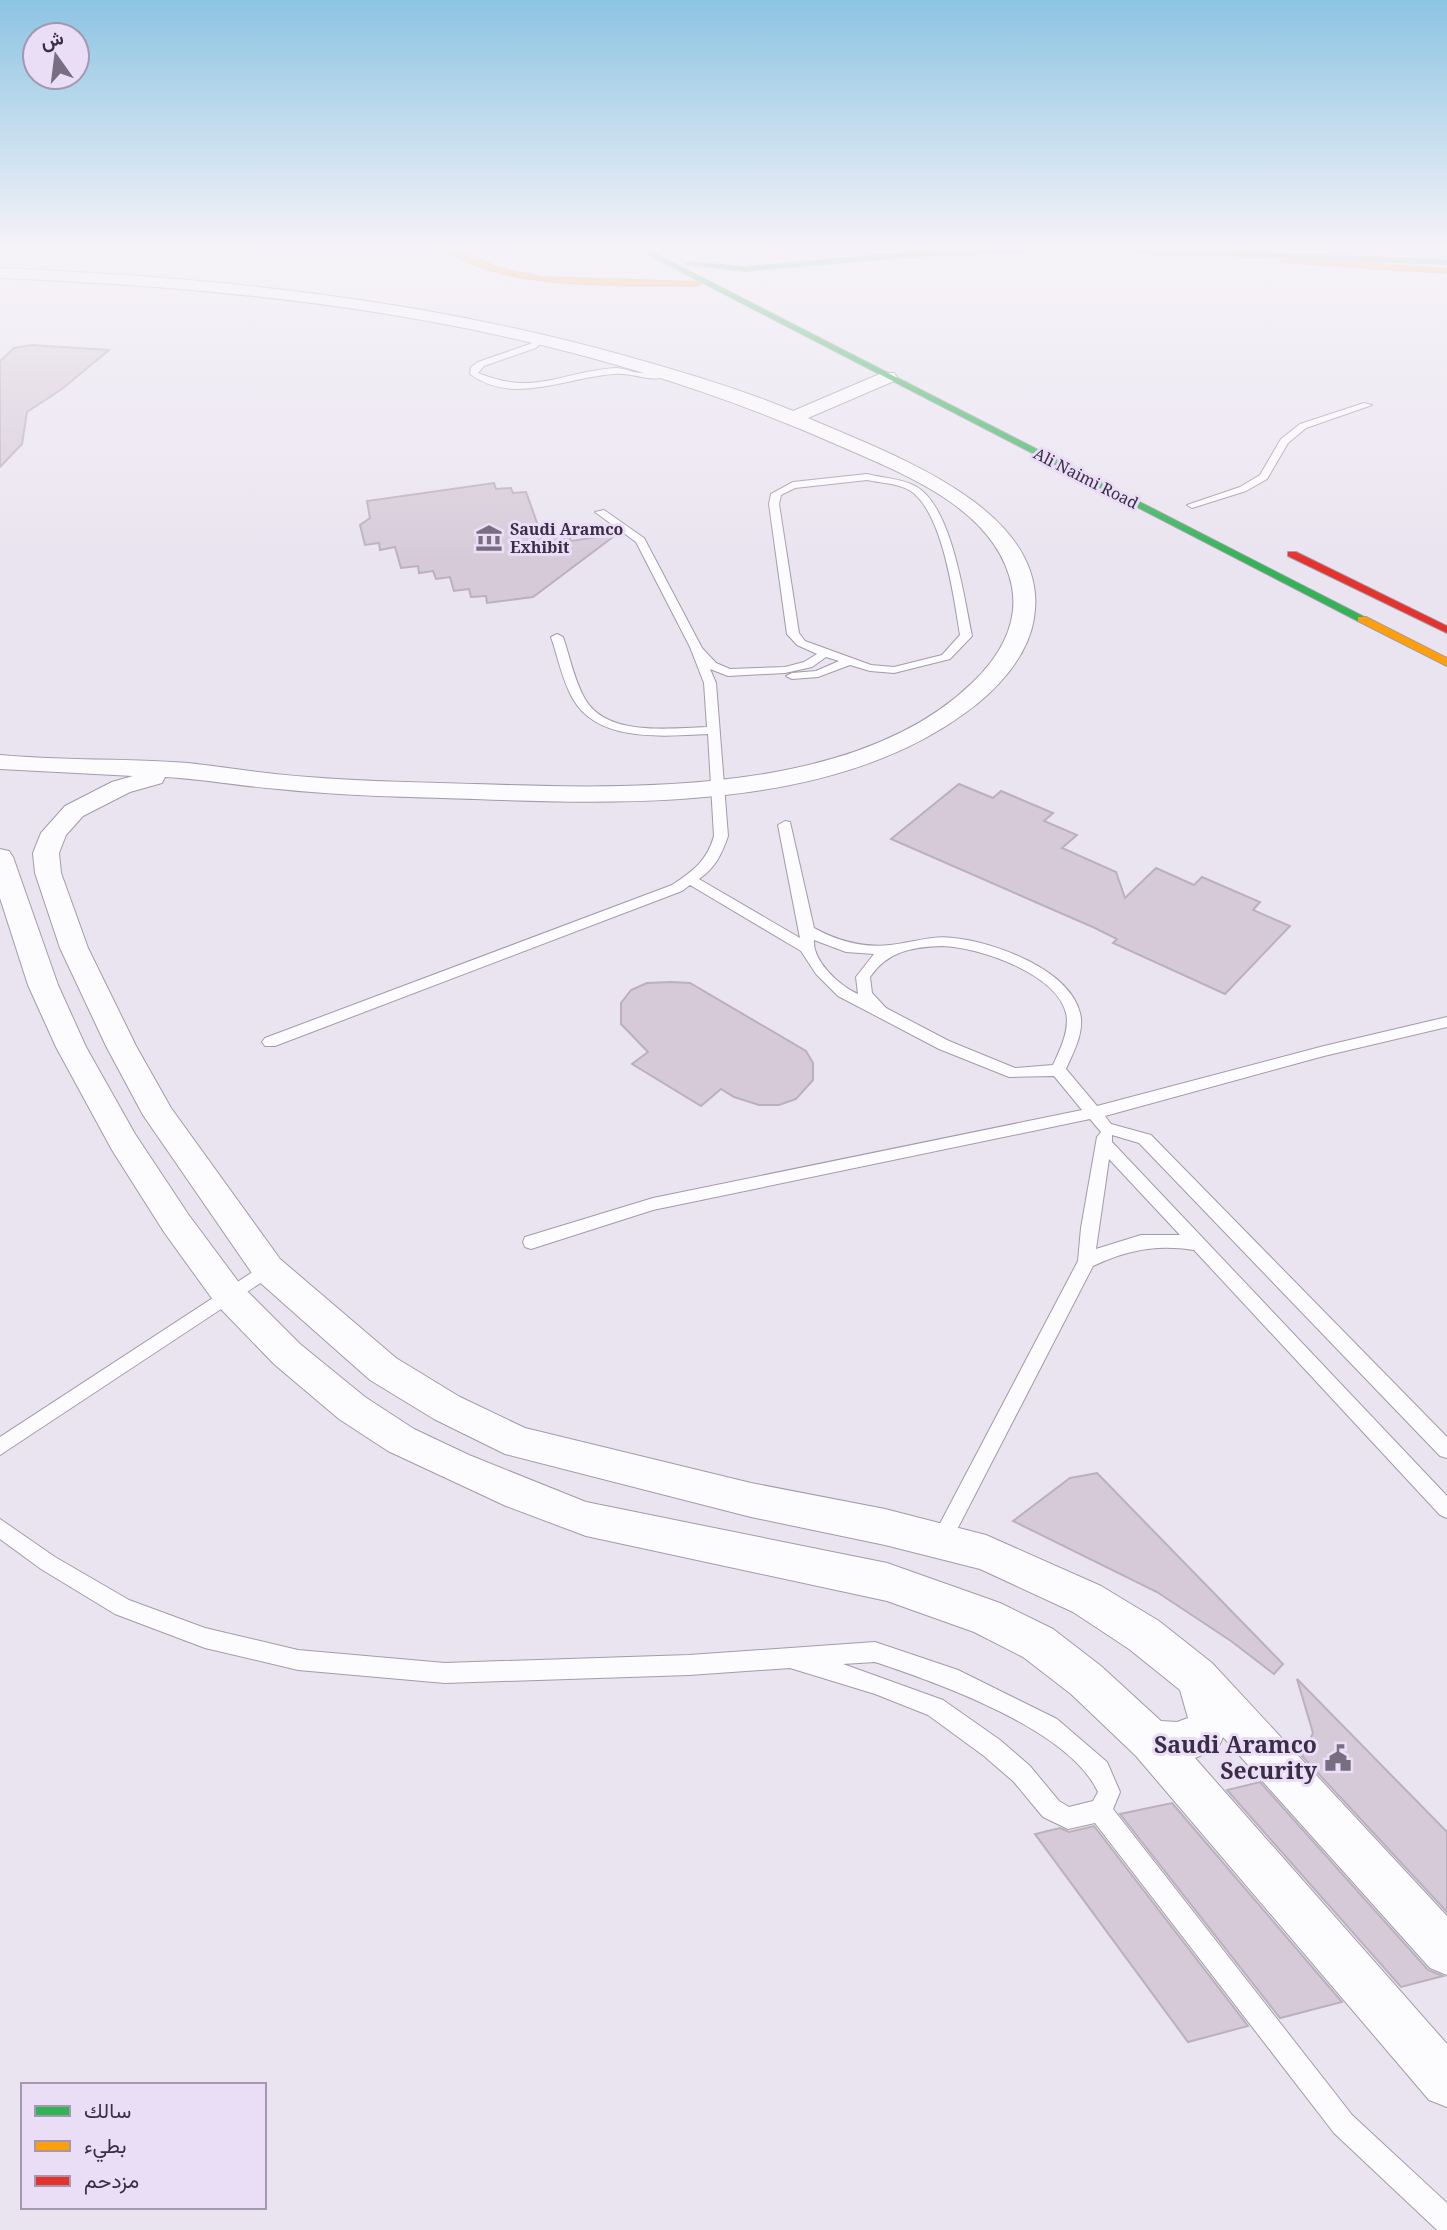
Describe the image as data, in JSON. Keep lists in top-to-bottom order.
{
  "streets": {
    "main road": ["Ali Naimi Road"]
  },
  "places": {
    "museum": ["Saudi Aramco Exhibit"],
    "public building": ["Saudi Aramco Security"]
  },
  "legend": ["سالك", "بطيء", "مزدحم"],
  "north": "top"
}
